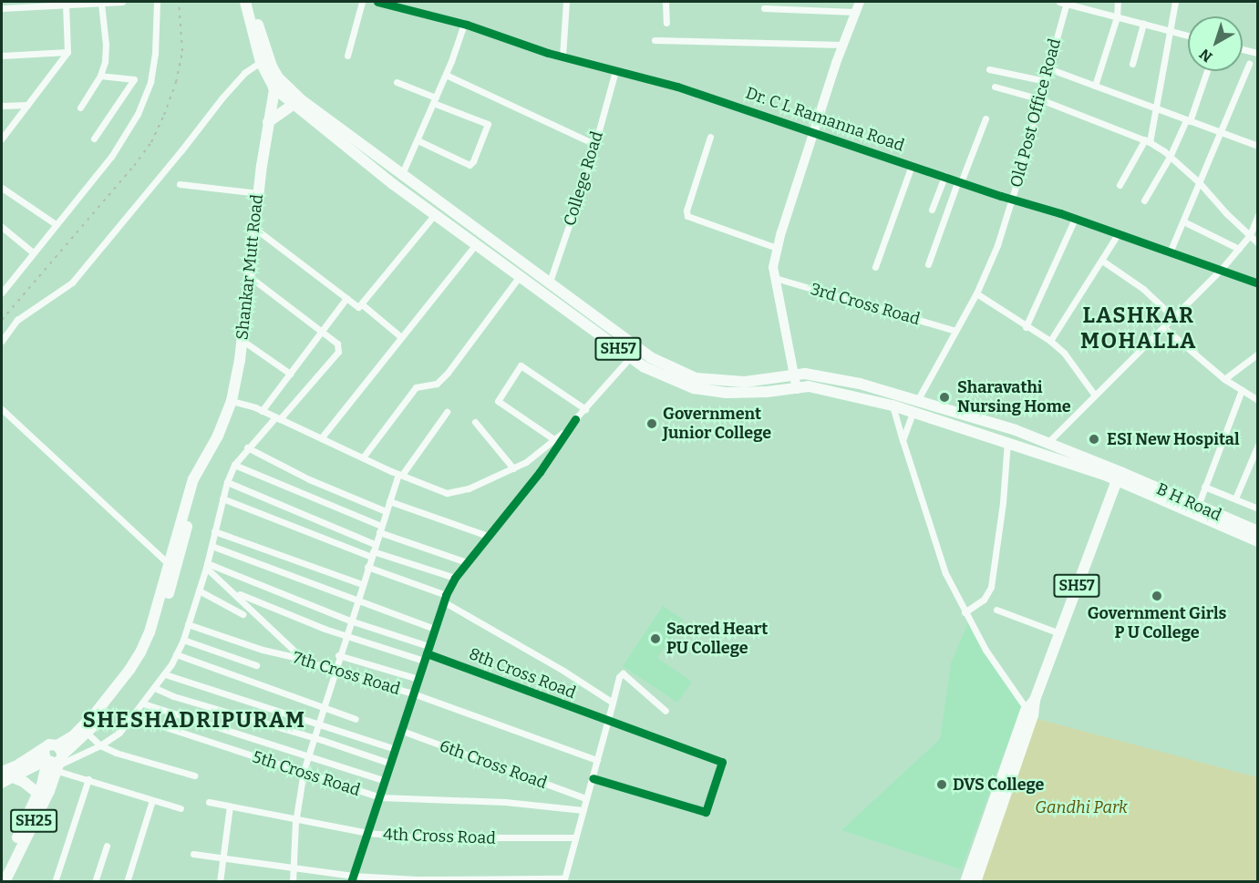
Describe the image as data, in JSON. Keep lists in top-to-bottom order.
{
  "streets": {
    "main road": [
      "Shankar Mutt Road",
      "SH57",
      "B H Road",
      "SH25"
    ],
    "street": [
      "Old Post Office Road",
      "Dr. C L Ramanna Road",
      "College Road",
      "3rd Cross Road",
      "7th Cross Road",
      "8th Cross Road",
      "6th Cross Road",
      "5th Cross Road",
      "4th Cross Road"
    ]
  },
  "crossings": [
    ["Old Post Office Road", "Dr. C L Ramanna Road"],
    ["Old Post Office Road", "3rd Cross Road"],
    ["Old Post Office Road", "SH57"],
    ["Dr. C L Ramanna Road", "College Road"],
    ["College Road", "SH57"],
    ["Shankar Mutt Road", "SH57"],
    ["Shankar Mutt Road", "SH25"],
    ["SH57", "B H Road"]
  ],
  "districts": ["LASHKAR MOHALLA", "SHESHADRIPURAM"],
  "parks": ["Gandhi Park"],
  "places": [
    "Sharavathi Nursing Home",
    "Government Junior College",
    "ESI New Hospital",
    "Government Girls P U College",
    "Sacred Heart PU College",
    "DVS College"
  ],
  "north": "bottom left"
}
